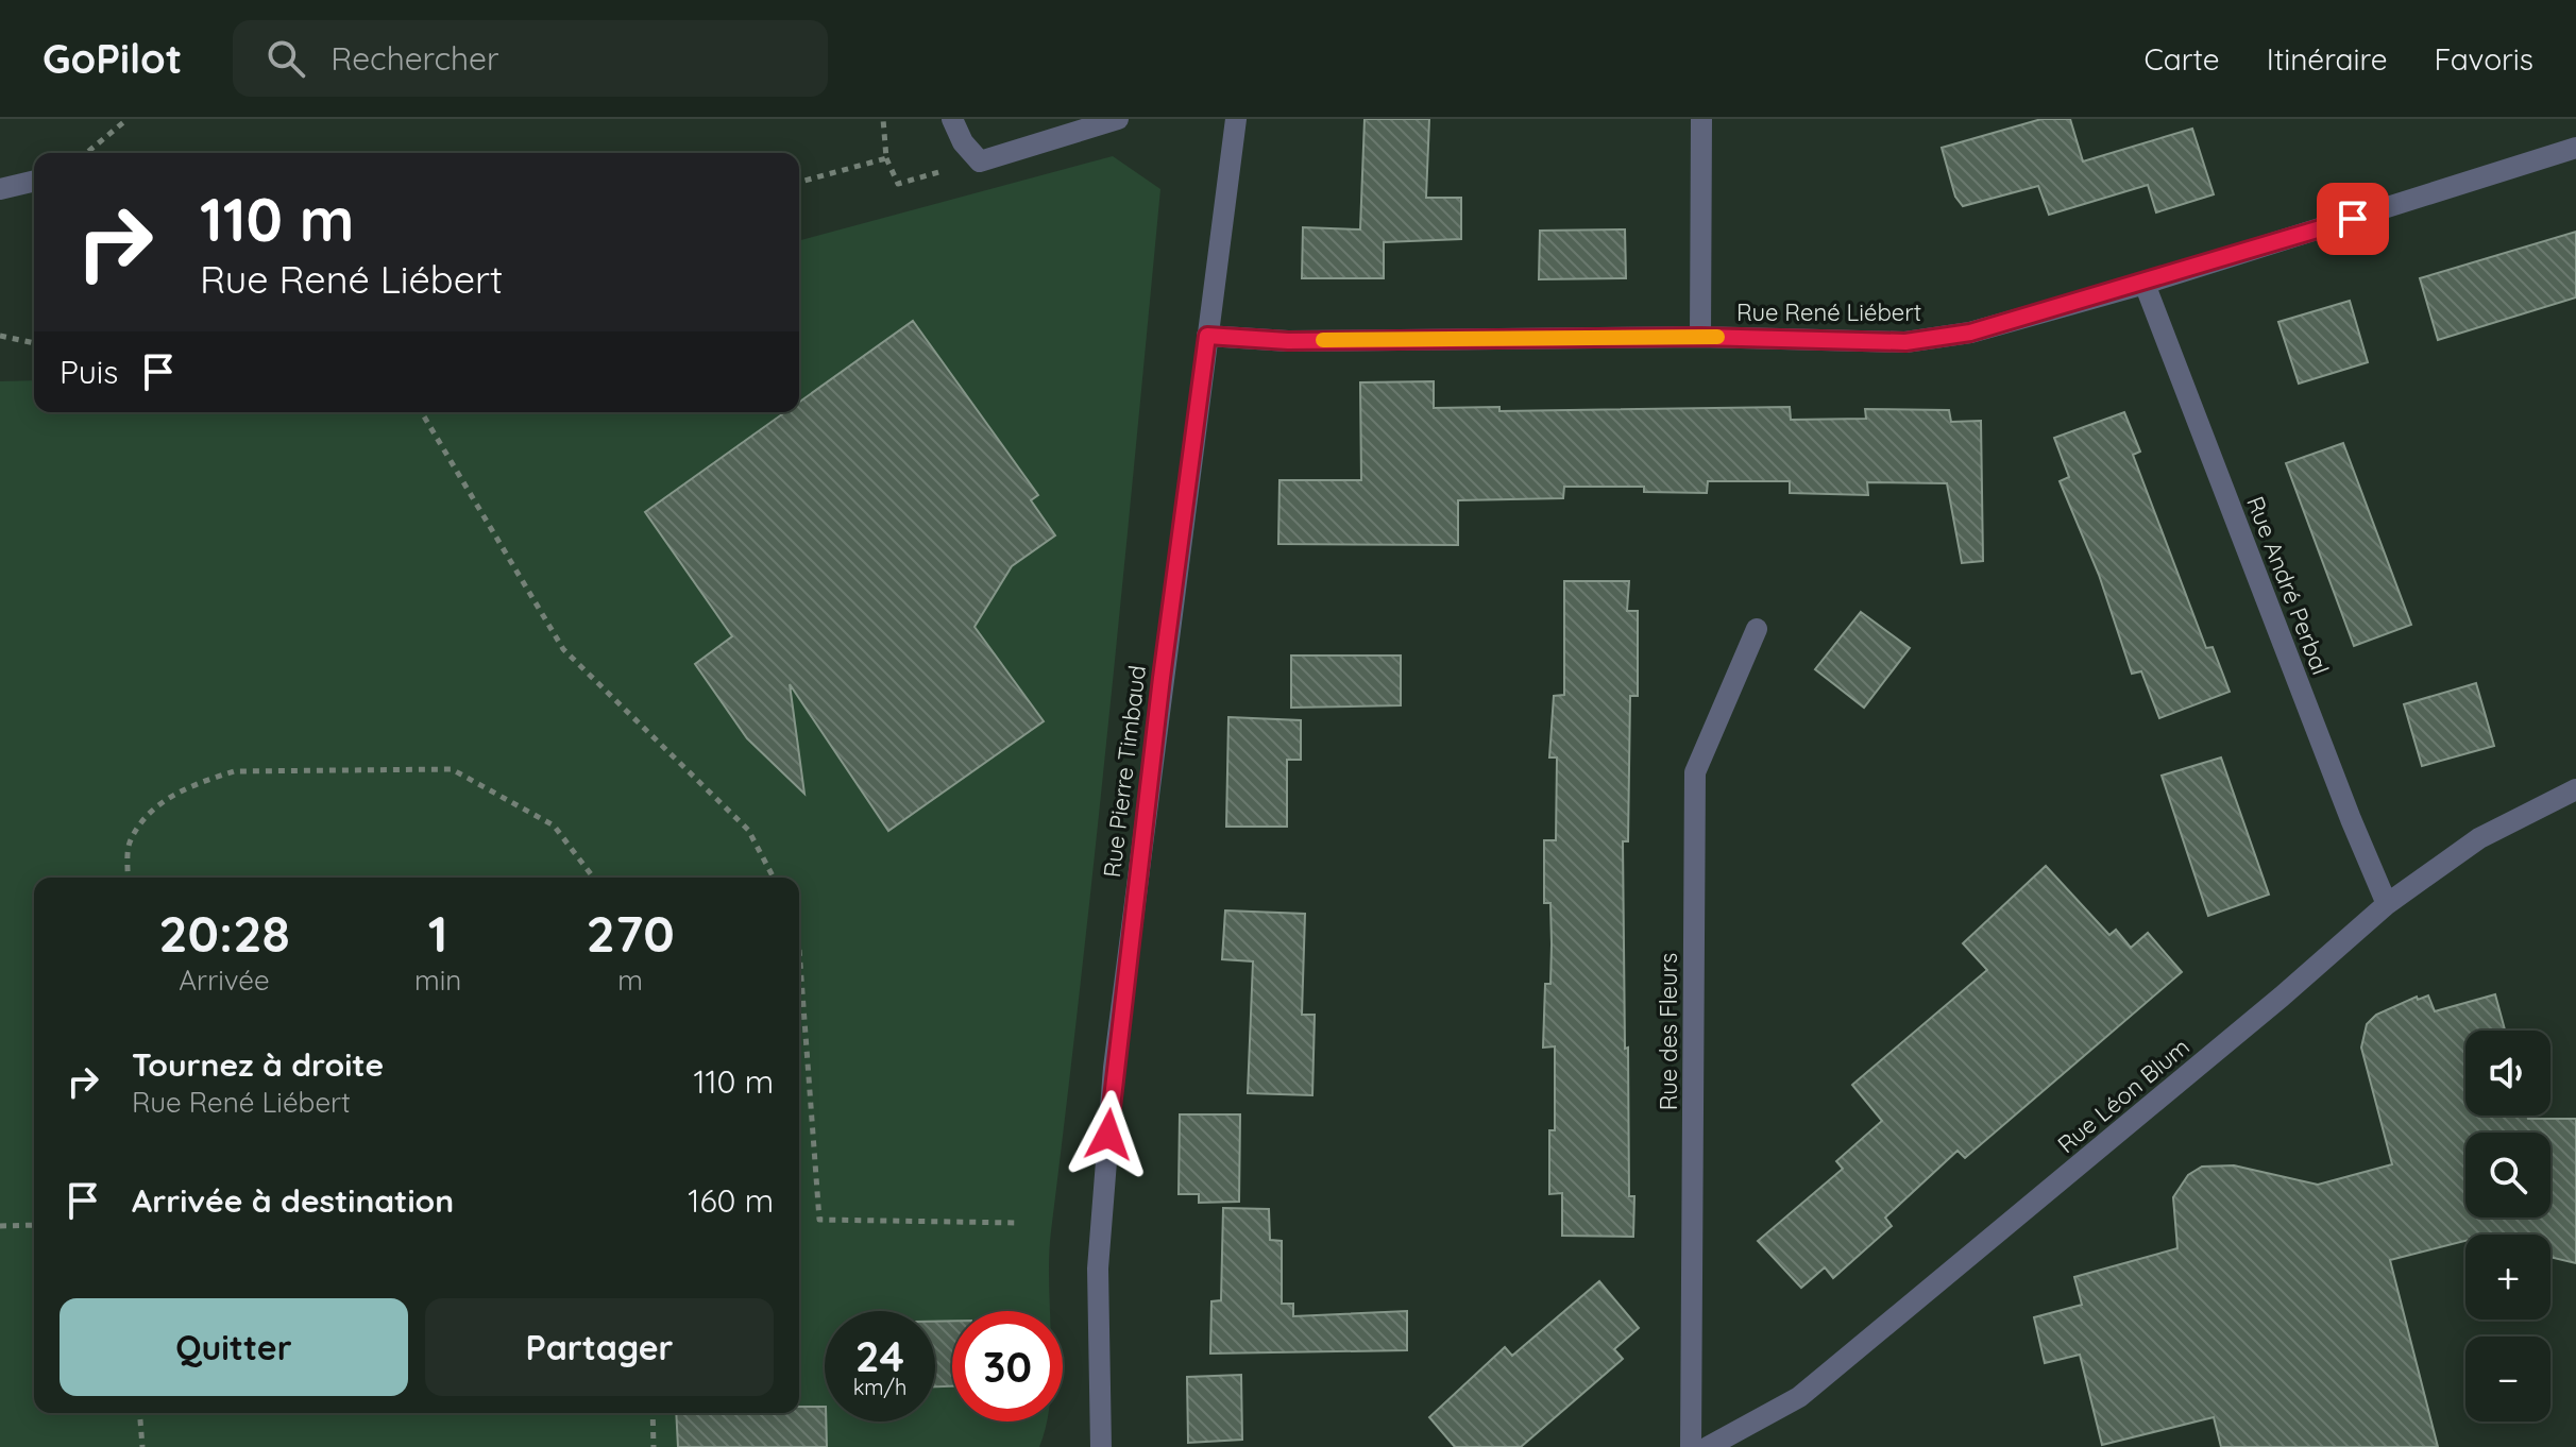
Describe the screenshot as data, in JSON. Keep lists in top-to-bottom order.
{
  "streets": {
    "street": [
      "Rue René Liébert",
      "Rue André Perbal",
      "Rue Pierre Timbaud",
      "Rue des Fleurs",
      "Rue Léon Blum"
    ]
  },
  "crossings": [
    ["Rue René Liébert", "Rue André Perbal"],
    ["Rue René Liébert", "Rue Pierre Timbaud"],
    ["Rue André Perbal", "Rue Léon Blum"]
  ],
  "page": {
    "header": "GoPilot",
    "search": "Rechercher",
    "nav": ["Carte", "Itinéraire", "Favoris"],
    "turn": ["110 m", "Rue René Liébert"],
    "then": "Puis",
    "eta": [
      "20:28",
      "Arrivée",
      "1",
      "min",
      "270",
      "m"
    ],
    "list": [
      {
        "name": "Tournez à droite",
        "note": "Rue René Liébert",
        "value": "110 m"
      },
      {
        "name": "Arrivée à destination",
        "value": "160 m"
      }
    ],
    "map_buttons": ["+", "−"],
    "buttons": ["Quitter", "Partager"],
    "speed": "24 km/h",
    "limit": "30"
  }
}
